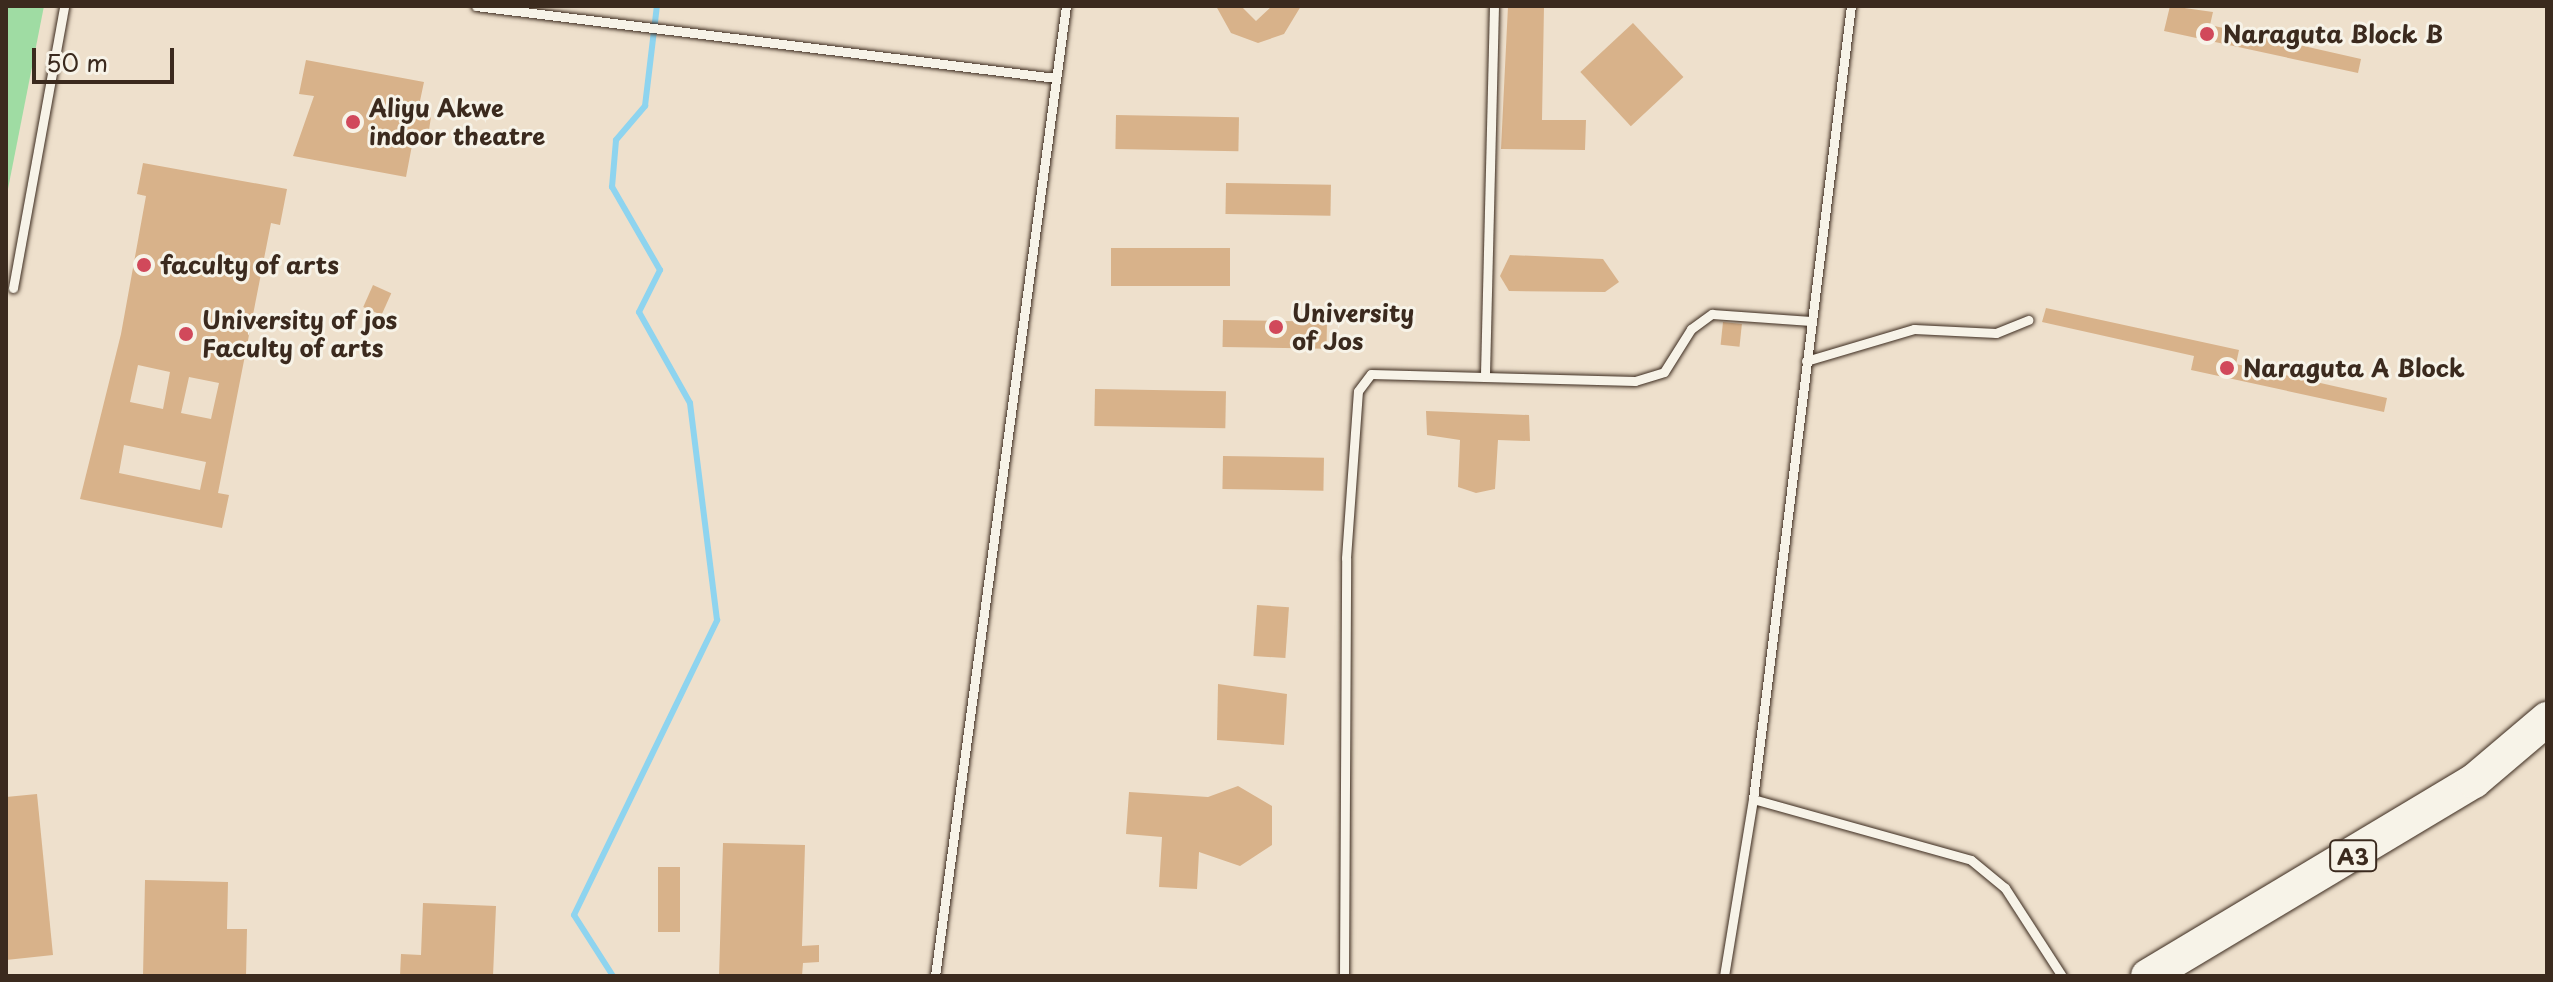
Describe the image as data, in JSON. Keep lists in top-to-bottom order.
{
  "streets": {
    "highway": ["A3"]
  },
  "places": [
    "Naraguta Block B",
    "Aliyu Akwe indoor theatre",
    "faculty of arts",
    "University of Jos",
    "University of jos Faculty of arts",
    "Naraguta A Block"
  ],
  "scale_bar": "50 m"
}
